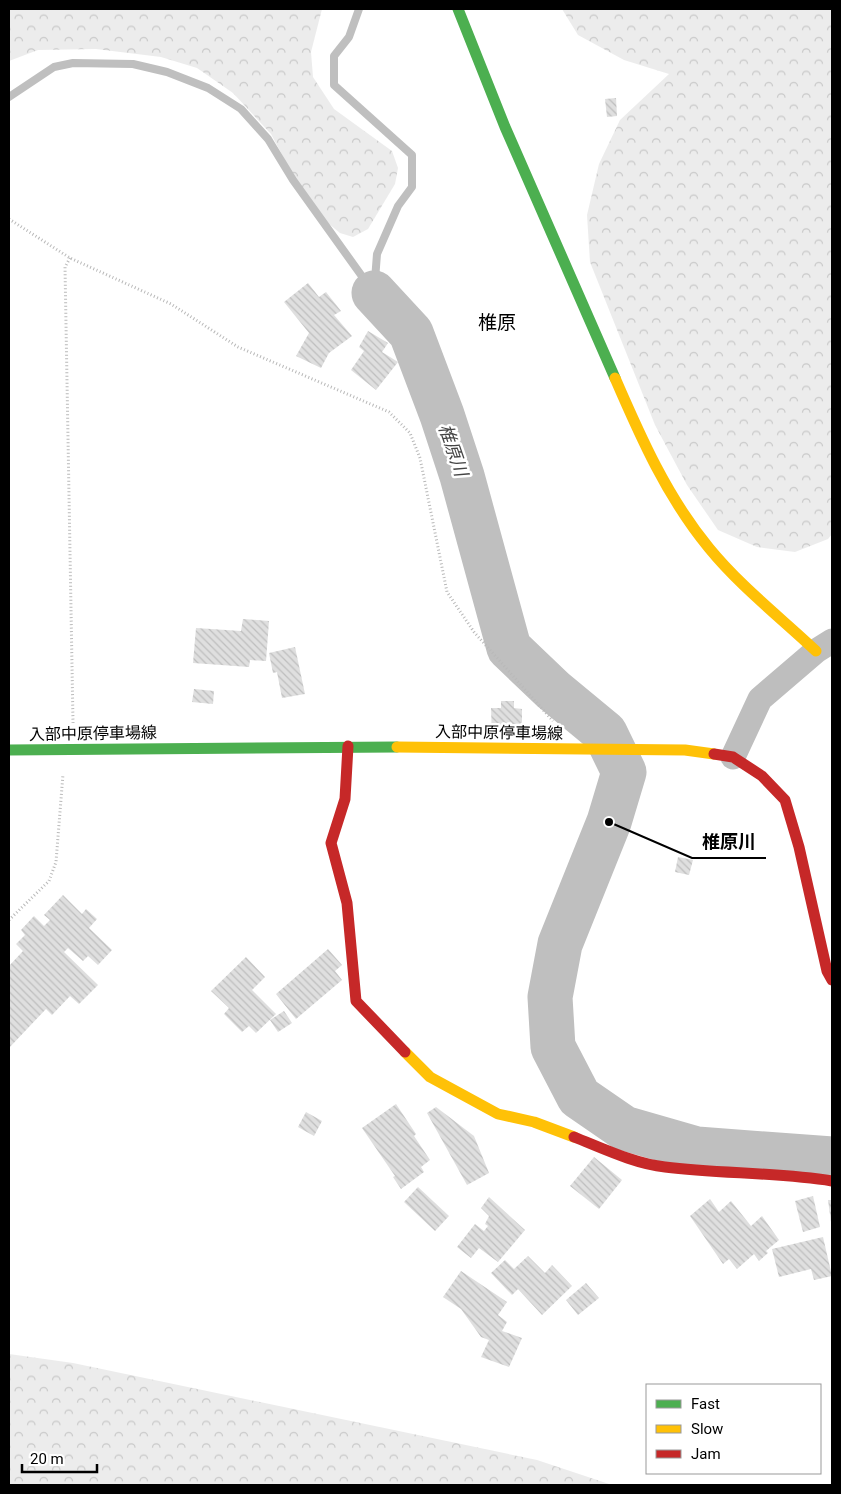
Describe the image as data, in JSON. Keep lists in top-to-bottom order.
{
  "streets": {
    "street": ["入部中原停車場線"]
  },
  "districts": ["椎原"],
  "water": ["椎原川"],
  "places": ["椎原川"],
  "legend": ["Fast", "Slow", "Jam"],
  "scale_bar": "20 m"
}
